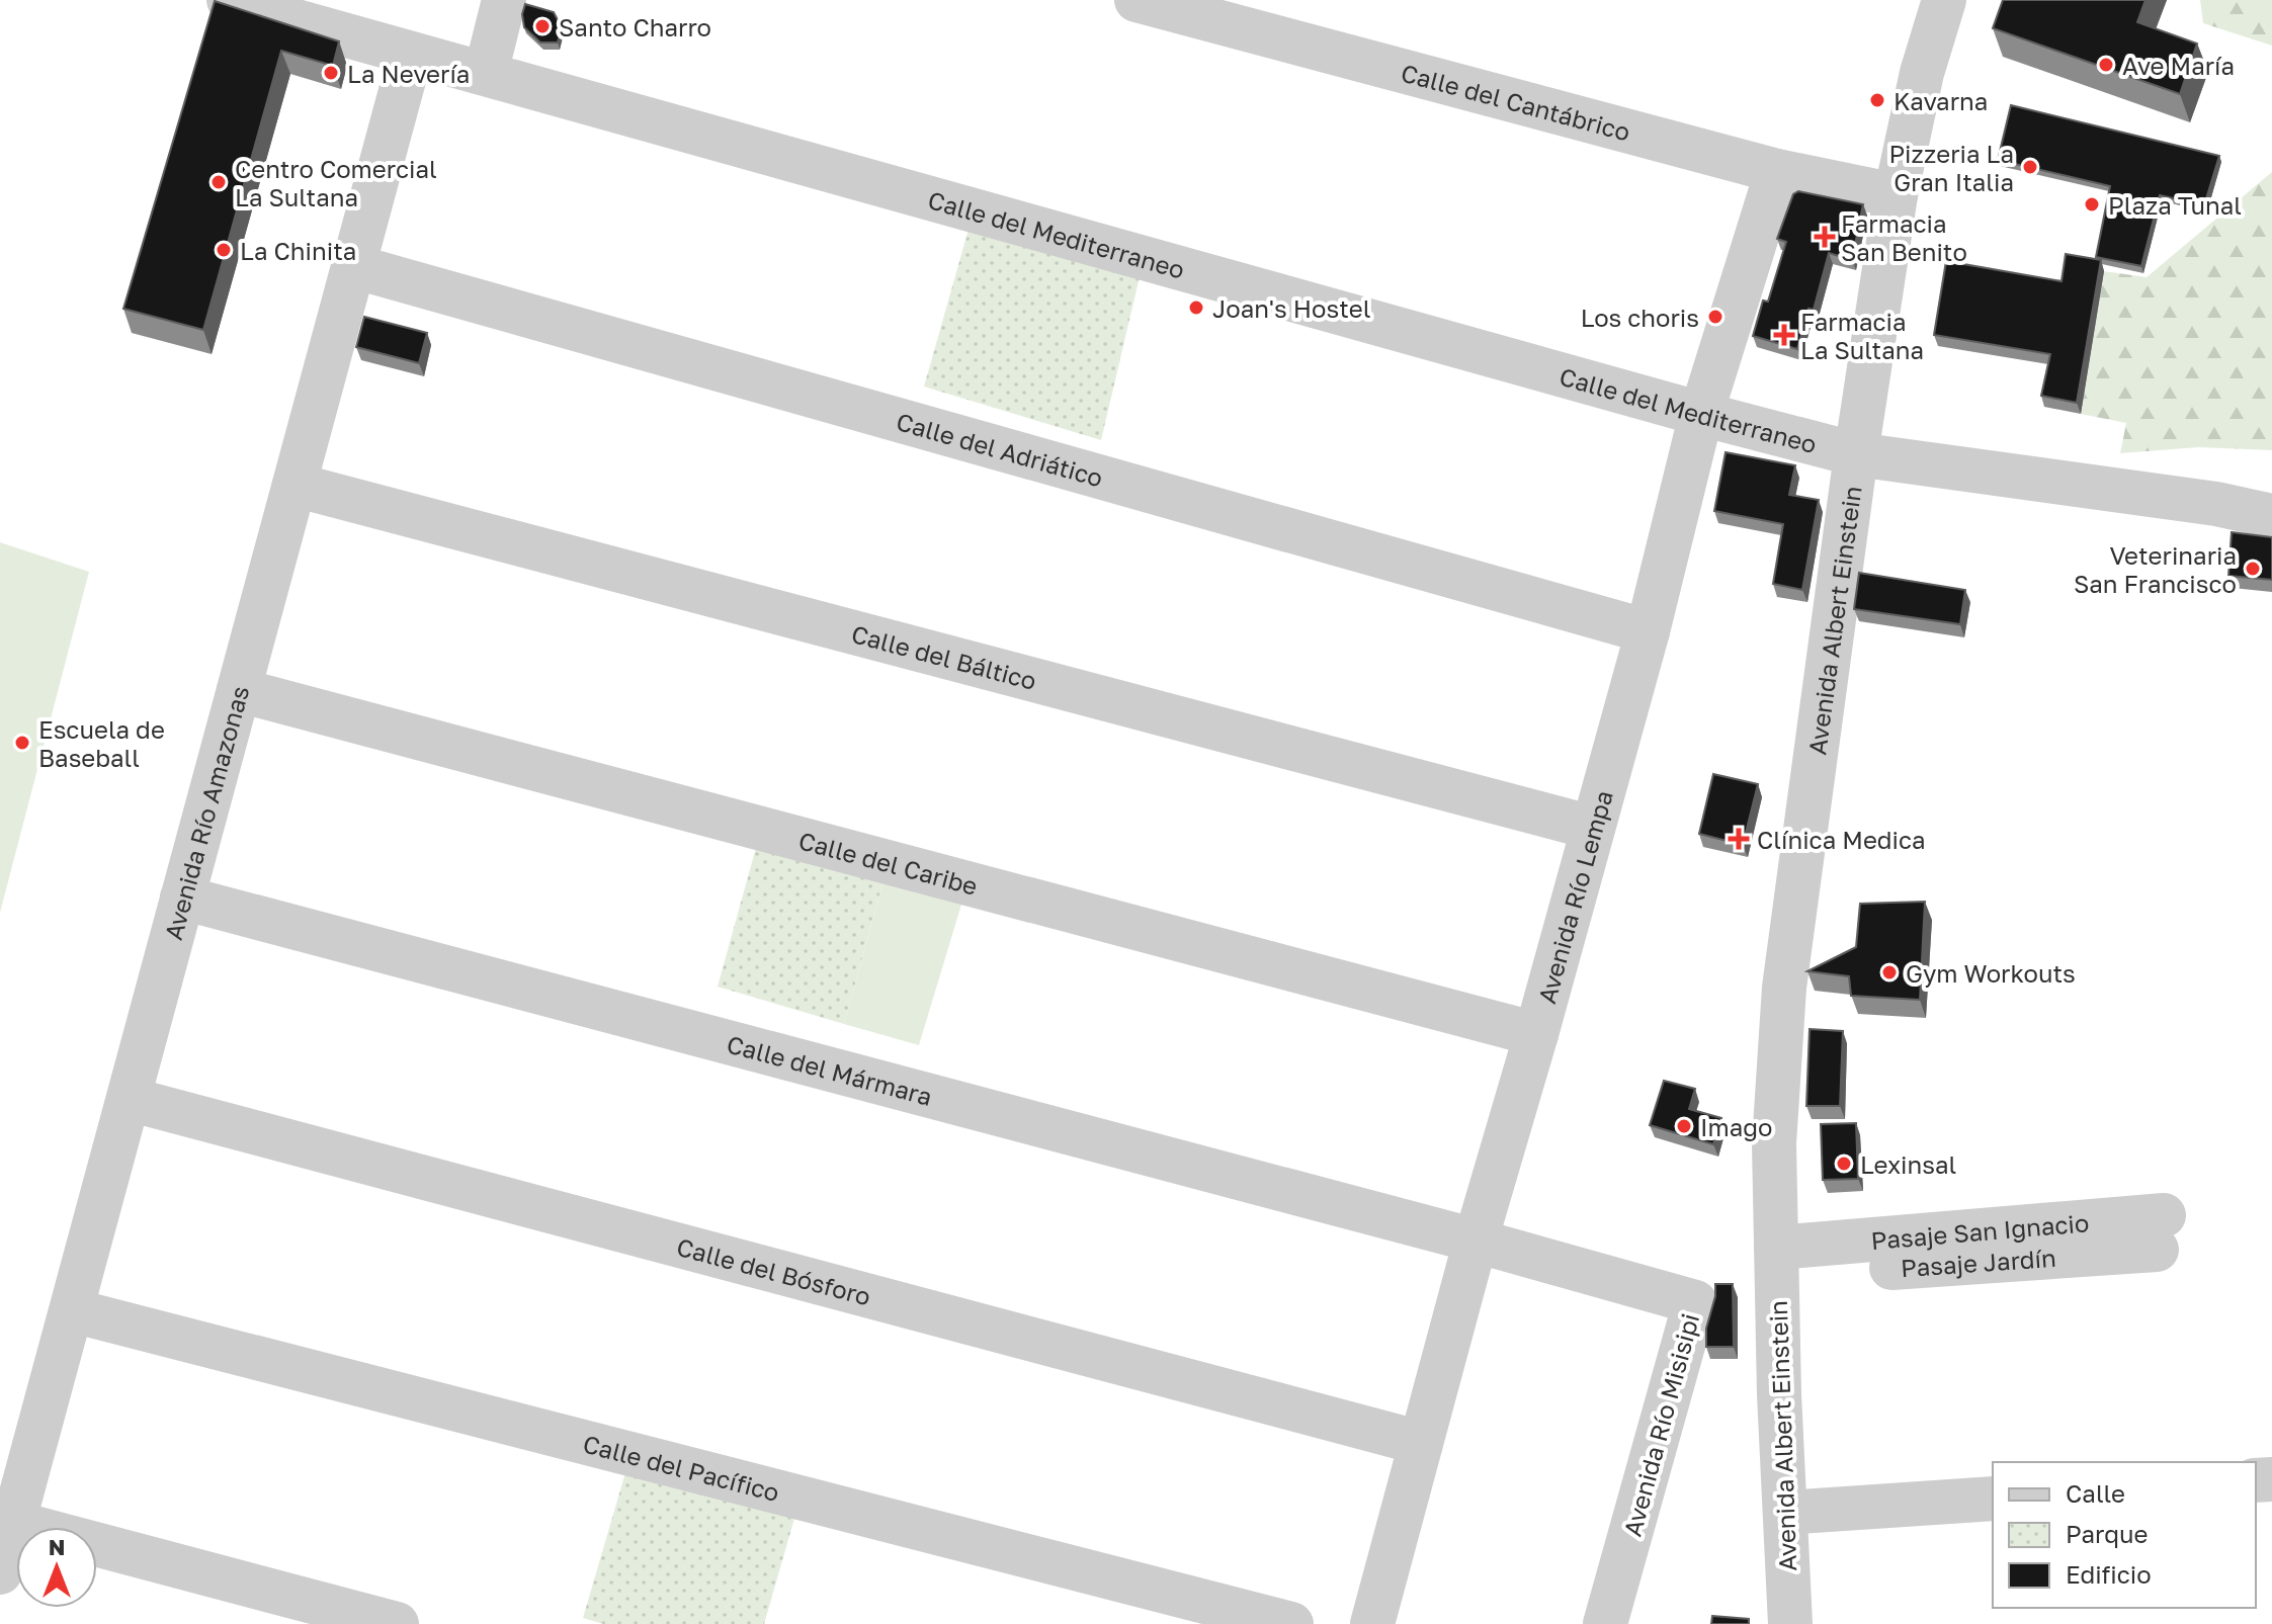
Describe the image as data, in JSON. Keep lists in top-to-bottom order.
{
  "streets": {
    "street": [
      "Calle del Cantábrico",
      "Calle del Mediterraneo",
      "Calle del Adriático",
      "Avenida Albert Einstein",
      "Calle del Báltico",
      "Avenida Río Amazonas",
      "Calle del Caribe",
      "Avenida Río Lempa",
      "Calle del Mármara",
      "Pasaje Jardín",
      "Calle del Bósforo",
      "Avenida Río Misisipi",
      "Calle del Pacífico"
    ]
  },
  "crossings": [
    ["Calle del Cantábrico", "Avenida Albert Einstein"],
    ["Calle del Cantábrico", "Avenida Río Lempa"],
    ["Calle del Mediterraneo", "Avenida Albert Einstein"],
    ["Calle del Mediterraneo", "Avenida Río Amazonas"],
    ["Calle del Mediterraneo", "Avenida Río Lempa"],
    ["Calle del Adriático", "Avenida Río Amazonas"],
    ["Calle del Adriático", "Avenida Río Lempa"],
    ["Avenida Albert Einstein", "Pasaje Jardín"],
    ["Calle del Báltico", "Avenida Río Amazonas"],
    ["Calle del Báltico", "Avenida Río Lempa"],
    ["Avenida Río Amazonas", "Calle del Caribe"],
    ["Avenida Río Amazonas", "Calle del Mármara"],
    ["Avenida Río Amazonas", "Calle del Bósforo"],
    ["Avenida Río Amazonas", "Calle del Pacífico"],
    ["Calle del Caribe", "Avenida Río Lempa"],
    ["Avenida Río Lempa", "Calle del Mármara"],
    ["Avenida Río Lempa", "Calle del Bósforo"],
    ["Avenida Río Lempa", "Avenida Río Misisipi"],
    ["Calle del Mármara", "Avenida Río Misisipi"]
  ],
  "places": {
    "other": [
      "Santo Charro",
      "Ave María",
      "La Nevería",
      "Kavarna",
      "Pizzeria La Gran Italia",
      "Centro Comercial La Sultana",
      "Plaza Tunal",
      "La Chinita",
      "Joan's Hostel",
      "Los choris",
      "Veterinaria San Francisco",
      "Escuela de Baseball",
      "Gym Workouts",
      "Imago",
      "Lexinsal"
    ],
    "health": ["Farmacia San Benito", "Farmacia La Sultana", "Clínica Medica"]
  },
  "legend": ["Calle", "Parque", "Edificio"],
  "north": "top"
}
